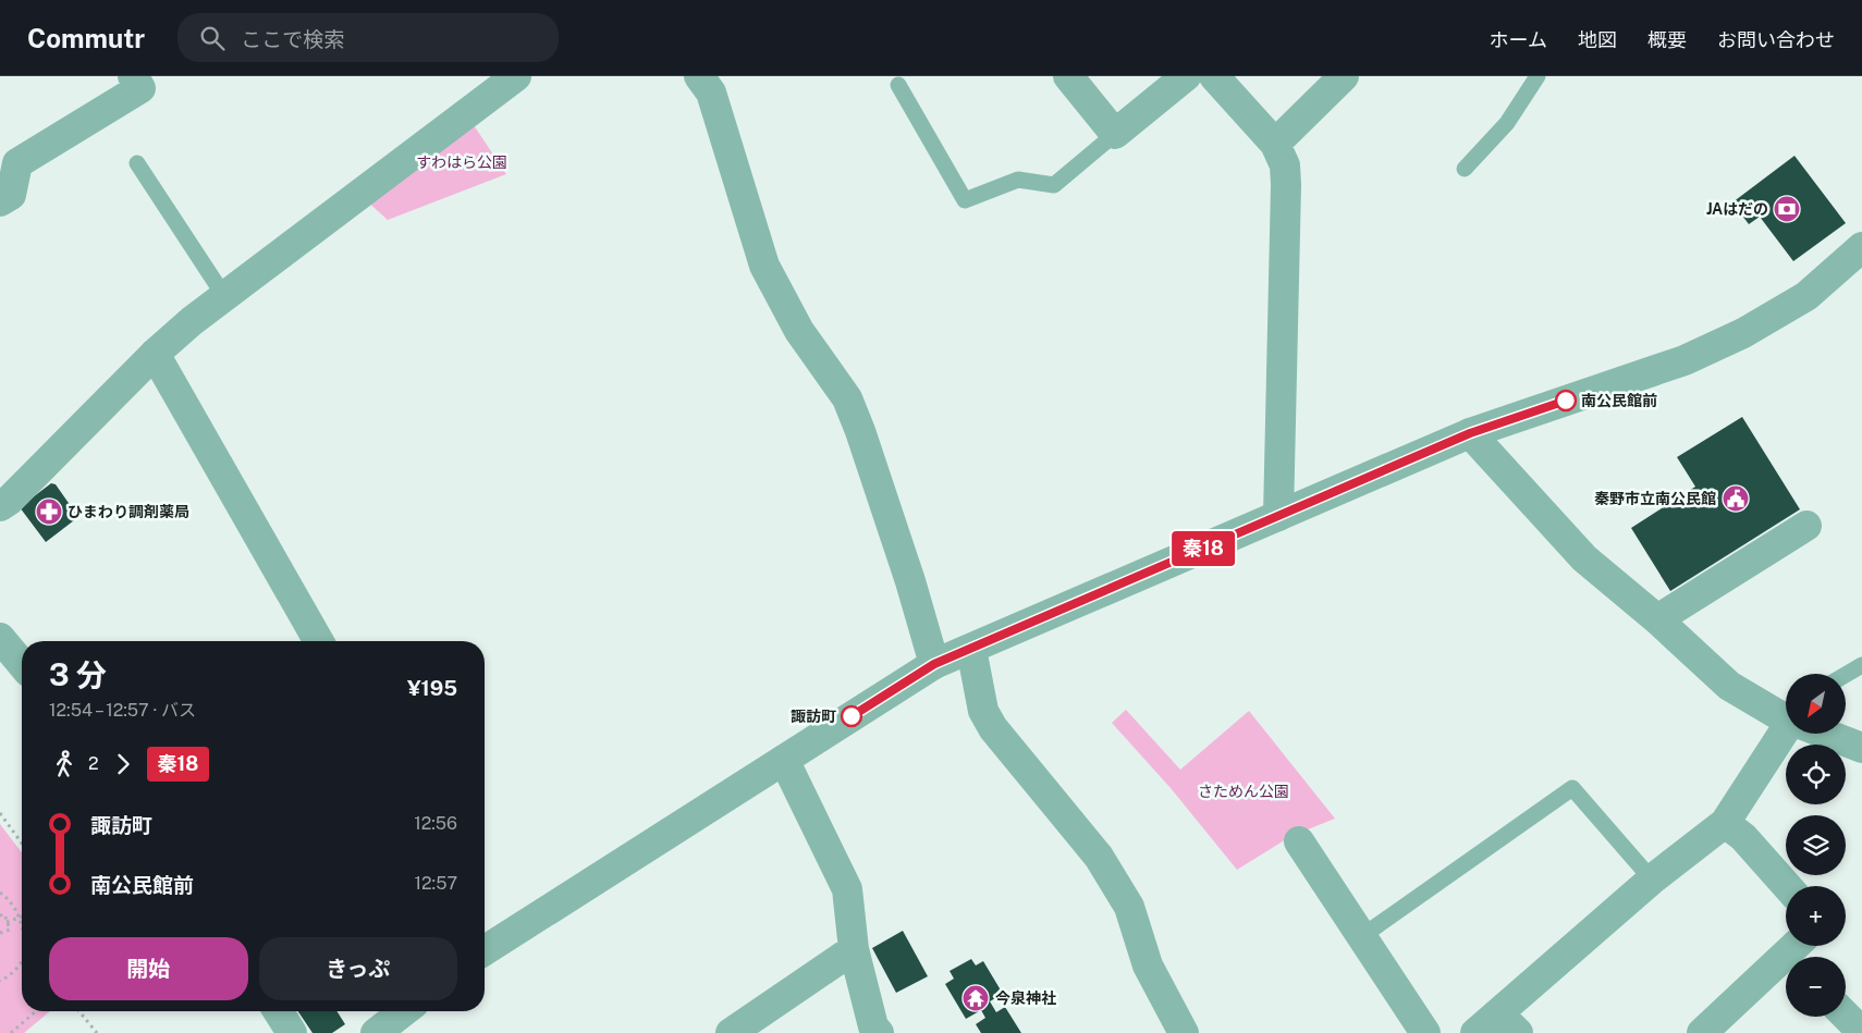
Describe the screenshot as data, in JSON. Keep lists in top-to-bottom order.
{
  "parks": ["すわはら公園", "さためん公園"],
  "places": {
    "bank": ["JAはだの"],
    "other": ["南公民館前", "諏訪町"],
    "public building": ["秦野市立南公民館"],
    "pharmacy": ["ひまわり調剤薬局"],
    "temple": ["今泉神社"]
  },
  "lines": ["bus line 秦18"],
  "north": "bottom left",
  "page": {
    "header": "Commutr",
    "search": "ここで検索",
    "nav": [
      "ホーム",
      "地図",
      "概要",
      "お問い合わせ"
    ],
    "on_map": "秦18",
    "heading": ["3 分", "12:54 – 12:57 · バス", "¥195"],
    "map_buttons": ["+", "−"],
    "legs": ["2", "秦18"],
    "list": [
      {
        "name": "諏訪町",
        "value": "12:56"
      },
      {
        "name": "南公民館前",
        "value": "12:57"
      }
    ],
    "buttons": ["開始", "きっぷ"]
  }
}
